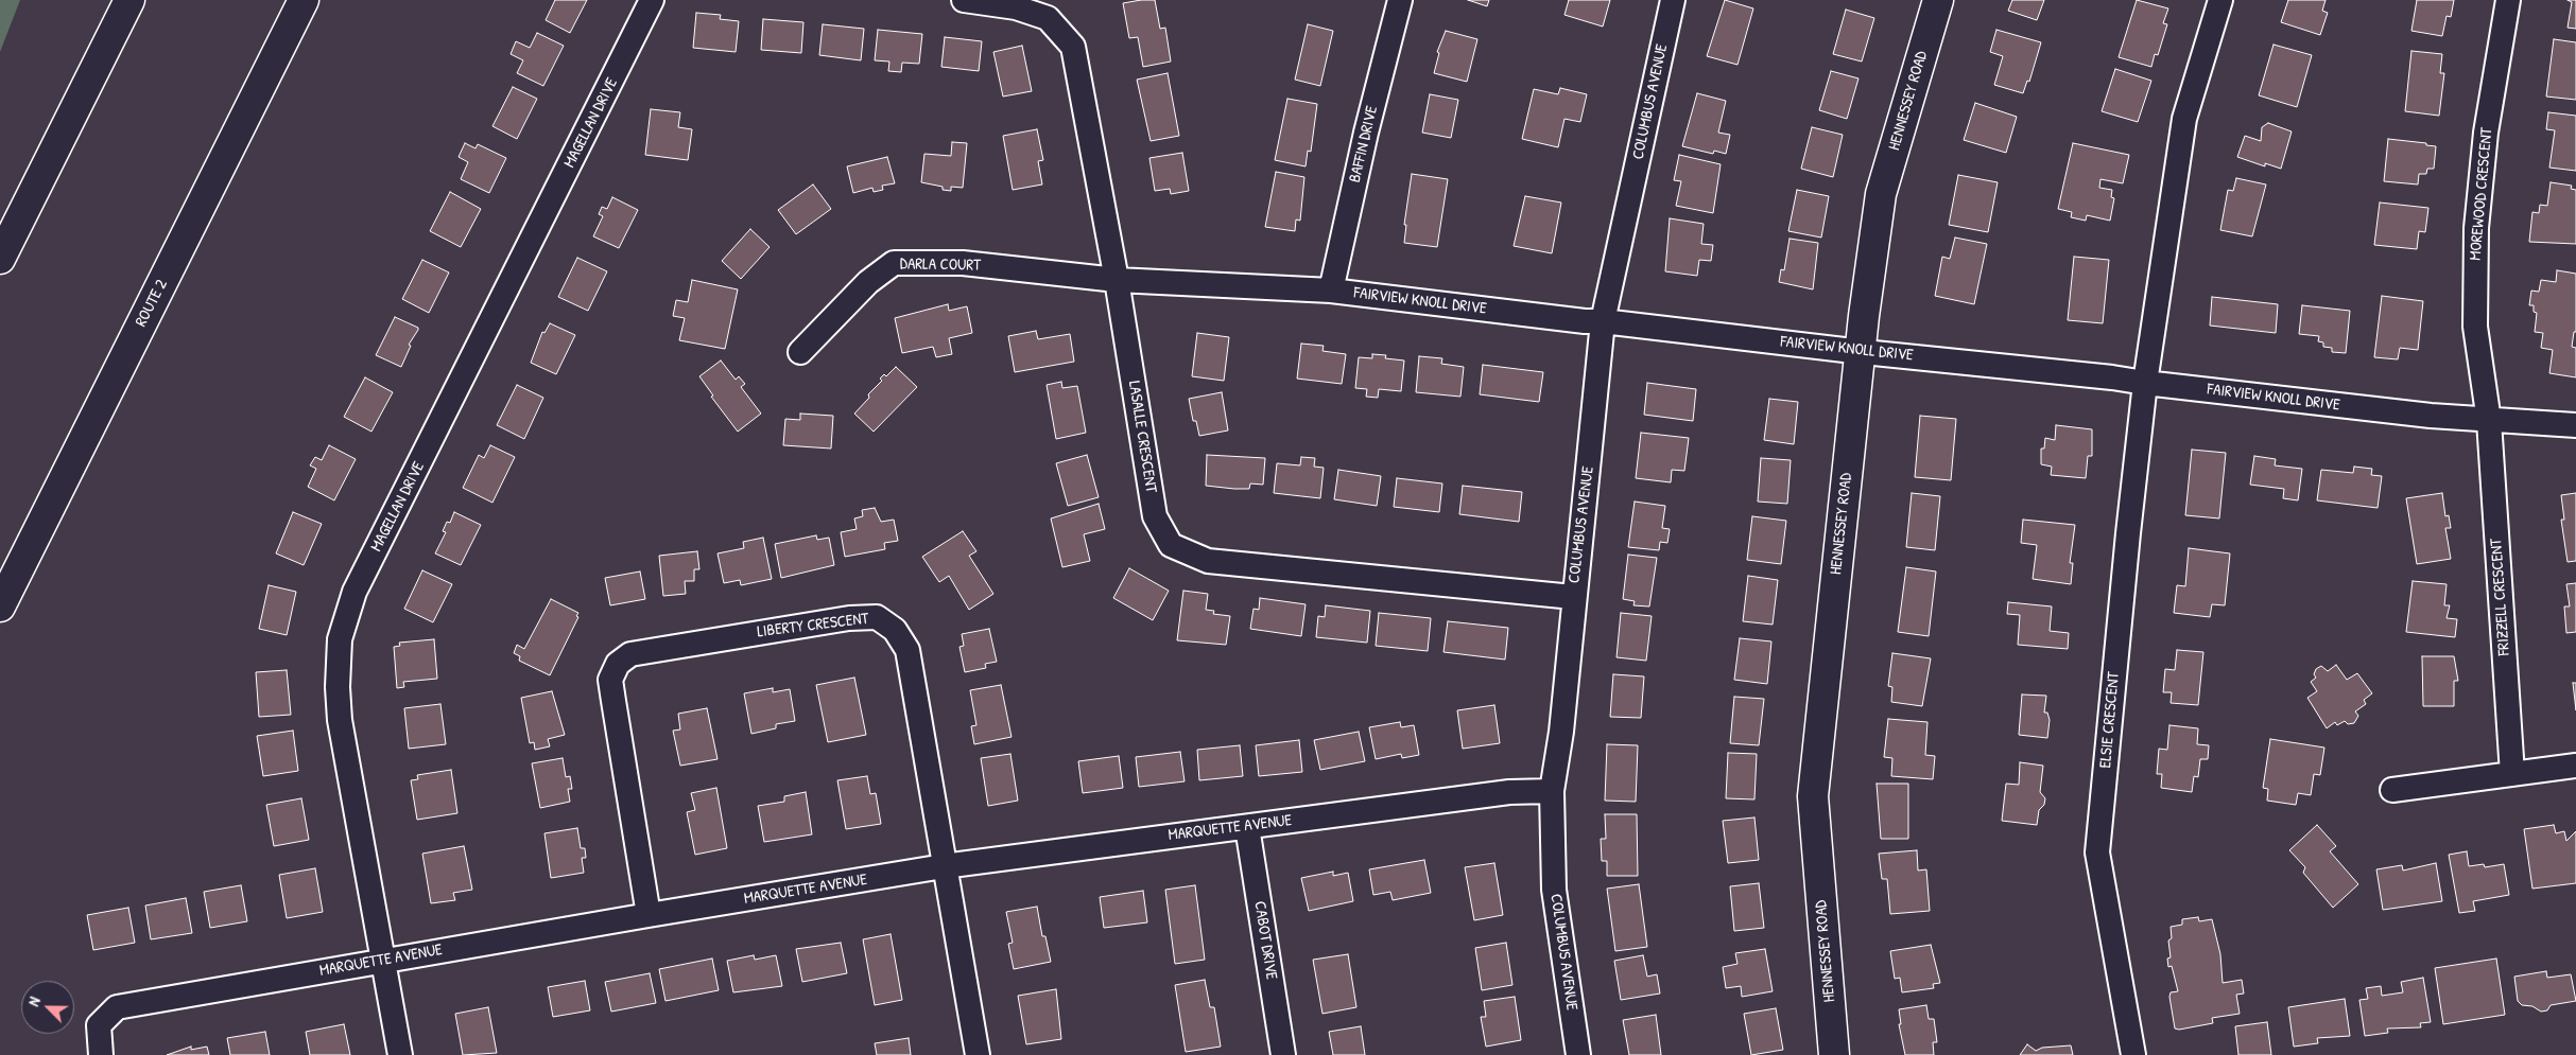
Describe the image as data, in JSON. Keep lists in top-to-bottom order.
{
  "streets": {
    "main road": ["HENNESSEY ROAD", "ROUTE 2"],
    "street": [
      "COLUMBUS AVENUE",
      "MAGELLAN DRIVE",
      "BAFFIN DRIVE",
      "MOREWOOD CRESCENT",
      "DARLA COURT",
      "FAIRVIEW KNOLL DRIVE",
      "LASALLE CRESCENT",
      "FRIZZELL CRESCENT",
      "LIBERTY CRESCENT",
      "ELSIE CRESCENT",
      "MARQUETTE AVENUE",
      "CABOT DRIVE"
    ]
  },
  "crossings": [
    ["HENNESSEY ROAD", "FAIRVIEW KNOLL DRIVE"],
    ["COLUMBUS AVENUE", "FAIRVIEW KNOLL DRIVE"],
    ["COLUMBUS AVENUE", "LASALLE CRESCENT"],
    ["COLUMBUS AVENUE", "MARQUETTE AVENUE"],
    ["MAGELLAN DRIVE", "MARQUETTE AVENUE"],
    ["BAFFIN DRIVE", "FAIRVIEW KNOLL DRIVE"],
    ["MOREWOOD CRESCENT", "FAIRVIEW KNOLL DRIVE"],
    ["MOREWOOD CRESCENT", "FRIZZELL CRESCENT"],
    ["DARLA COURT", "FAIRVIEW KNOLL DRIVE"],
    ["DARLA COURT", "LASALLE CRESCENT"],
    ["FAIRVIEW KNOLL DRIVE", "LASALLE CRESCENT"],
    ["FAIRVIEW KNOLL DRIVE", "FRIZZELL CRESCENT"],
    ["FAIRVIEW KNOLL DRIVE", "ELSIE CRESCENT"],
    ["LIBERTY CRESCENT", "MARQUETTE AVENUE"],
    ["MARQUETTE AVENUE", "CABOT DRIVE"]
  ],
  "north": "top left"
}
